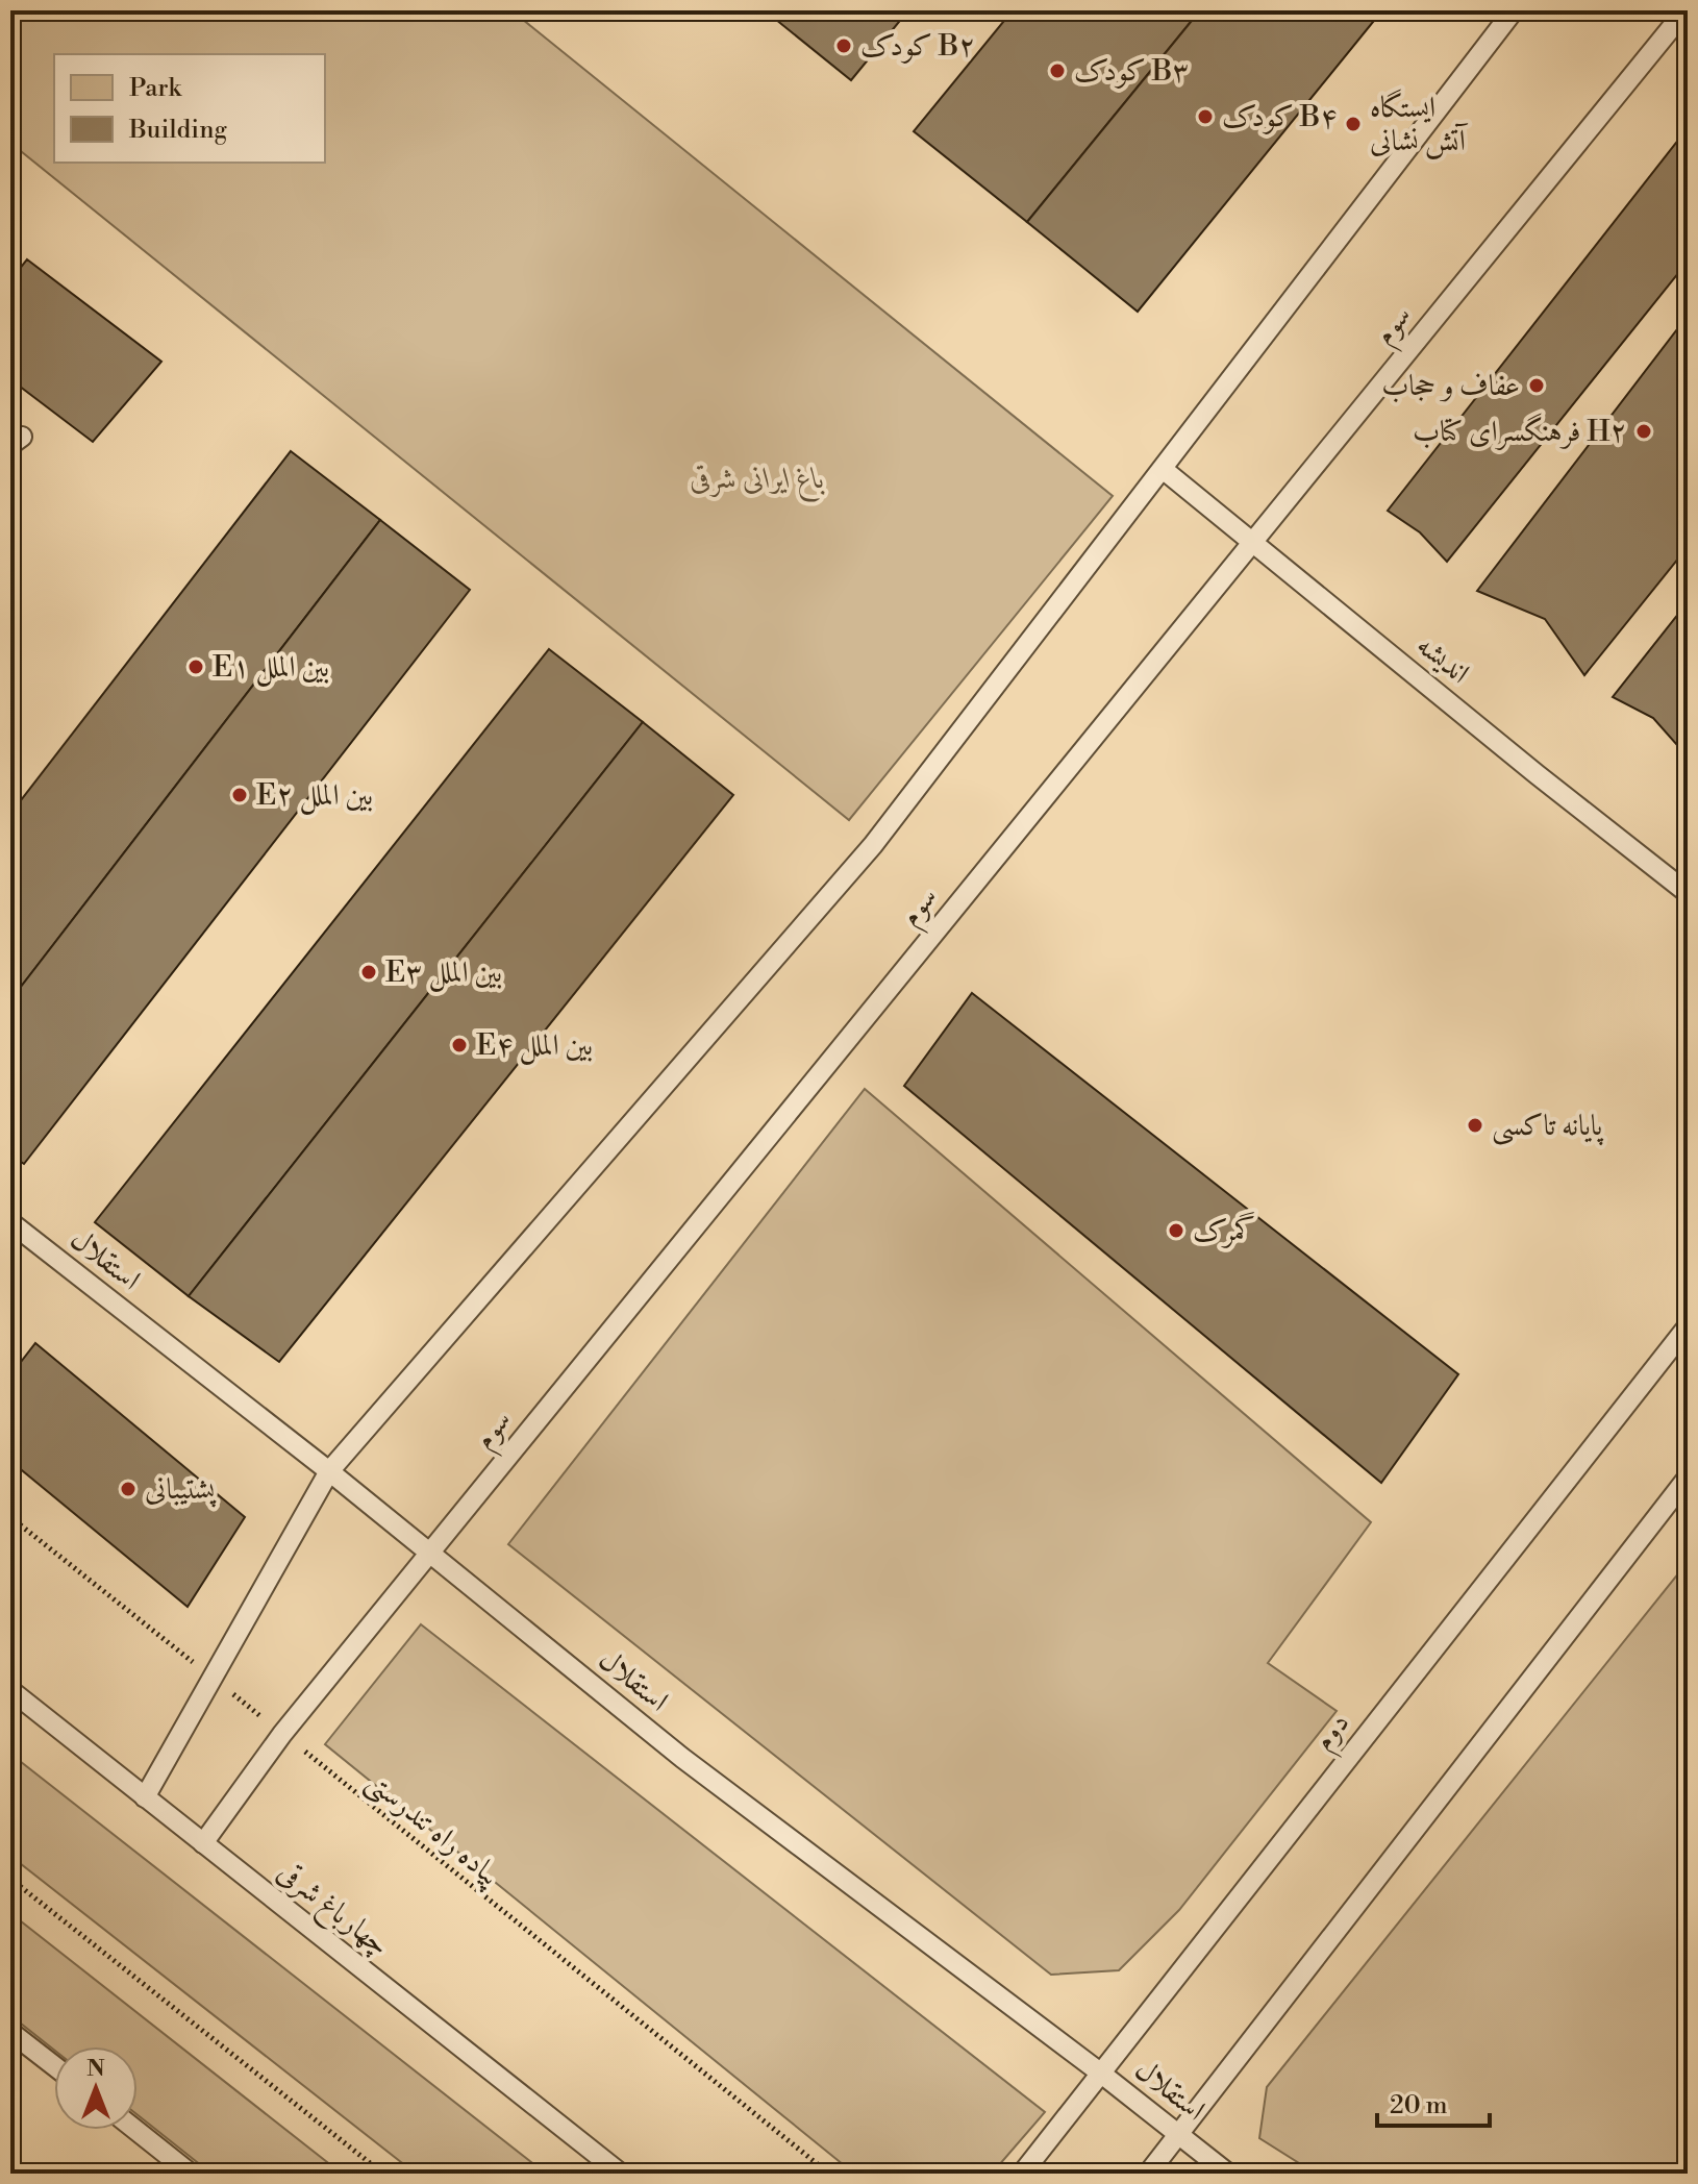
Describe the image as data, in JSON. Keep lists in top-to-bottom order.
{
  "streets": {
    "lane": [
      "سوم",
      "اندیشه",
      "استقلال",
      "دوم",
      "چهارباغ شرقی"
    ],
    "path": ["پیاده راه تندرستی"]
  },
  "crossings": [
    ["سوم", "اندیشه"],
    ["سوم", "استقلال"],
    ["سوم", "پیاده راه تندرستی"],
    ["سوم", "چهارباغ شرقی"],
    ["استقلال", "دوم"]
  ],
  "parks": ["باغ ایرانی شرقی"],
  "places": [
    "کودک B۲",
    "کودک B۳",
    "کودک B۴",
    "ایستگاه آتش نشانی",
    "عفاف و حجاب",
    "فرهنگسرای کتاب H۲",
    "E۱ بین الملل",
    "E۲ بین الملل",
    "E۳ بین الملل",
    "E۴ بین الملل",
    "پایانه تاکسی",
    "گمرک",
    "پشتیبانی"
  ],
  "legend": ["Park", "Building"],
  "scale_bar": "20 m",
  "north": "top"
}
